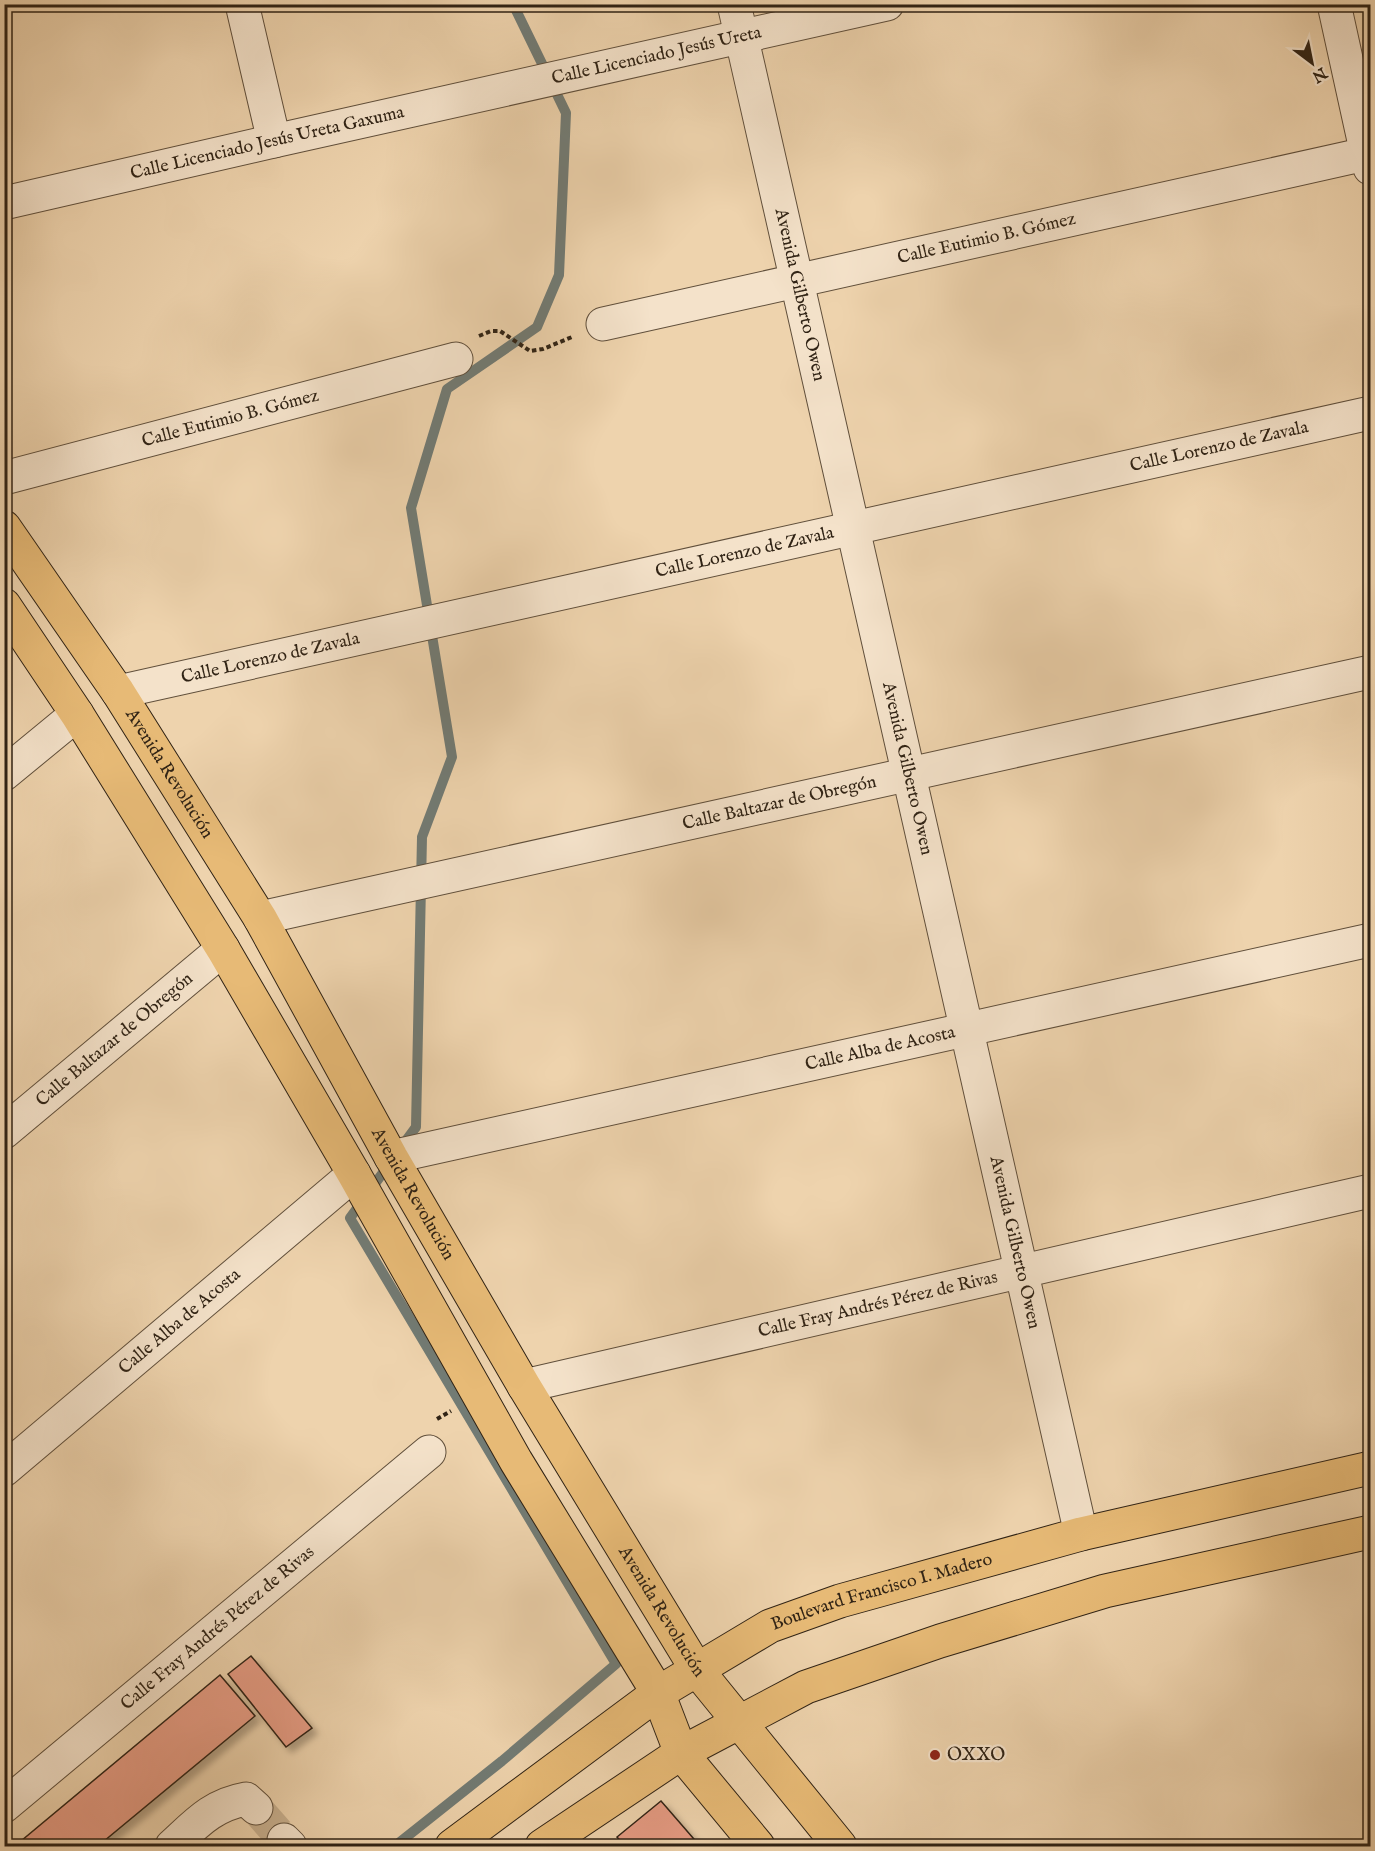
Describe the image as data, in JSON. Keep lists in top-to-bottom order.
{
  "streets": {
    "main road": ["Avenida Revolución", "Boulevard Francisco I. Madero"],
    "street": [
      "Calle Licenciado Jesús Ureta",
      "Calle Licenciado Jesús Ureta Gaxuma",
      "Calle Eutimio B. Gómez",
      "Avenida Gilberto Owen",
      "Calle Lorenzo de Zavala",
      "Calle Baltazar de Obregón",
      "Calle Alba de Acosta",
      "Calle Fray Andrés Pérez de Rivas"
    ]
  },
  "crossings": [
    ["Calle Licenciado Jesús Ureta", "Calle Licenciado Jesús Ureta Gaxuma"],
    ["Calle Licenciado Jesús Ureta", "Avenida Gilberto Owen"],
    ["Calle Eutimio B. Gómez", "Avenida Gilberto Owen"],
    ["Avenida Gilberto Owen", "Calle Lorenzo de Zavala"],
    ["Avenida Gilberto Owen", "Calle Baltazar de Obregón"],
    ["Avenida Gilberto Owen", "Calle Alba de Acosta"],
    ["Avenida Gilberto Owen", "Calle Fray Andrés Pérez de Rivas"],
    ["Avenida Gilberto Owen", "Boulevard Francisco I. Madero"],
    ["Calle Lorenzo de Zavala", "Avenida Revolución"],
    ["Avenida Revolución", "Calle Baltazar de Obregón"],
    ["Avenida Revolución", "Calle Alba de Acosta"],
    ["Avenida Revolución", "Calle Fray Andrés Pérez de Rivas"],
    ["Avenida Revolución", "Boulevard Francisco I. Madero"]
  ],
  "places": ["OXXO"],
  "north": "bottom right"
}
